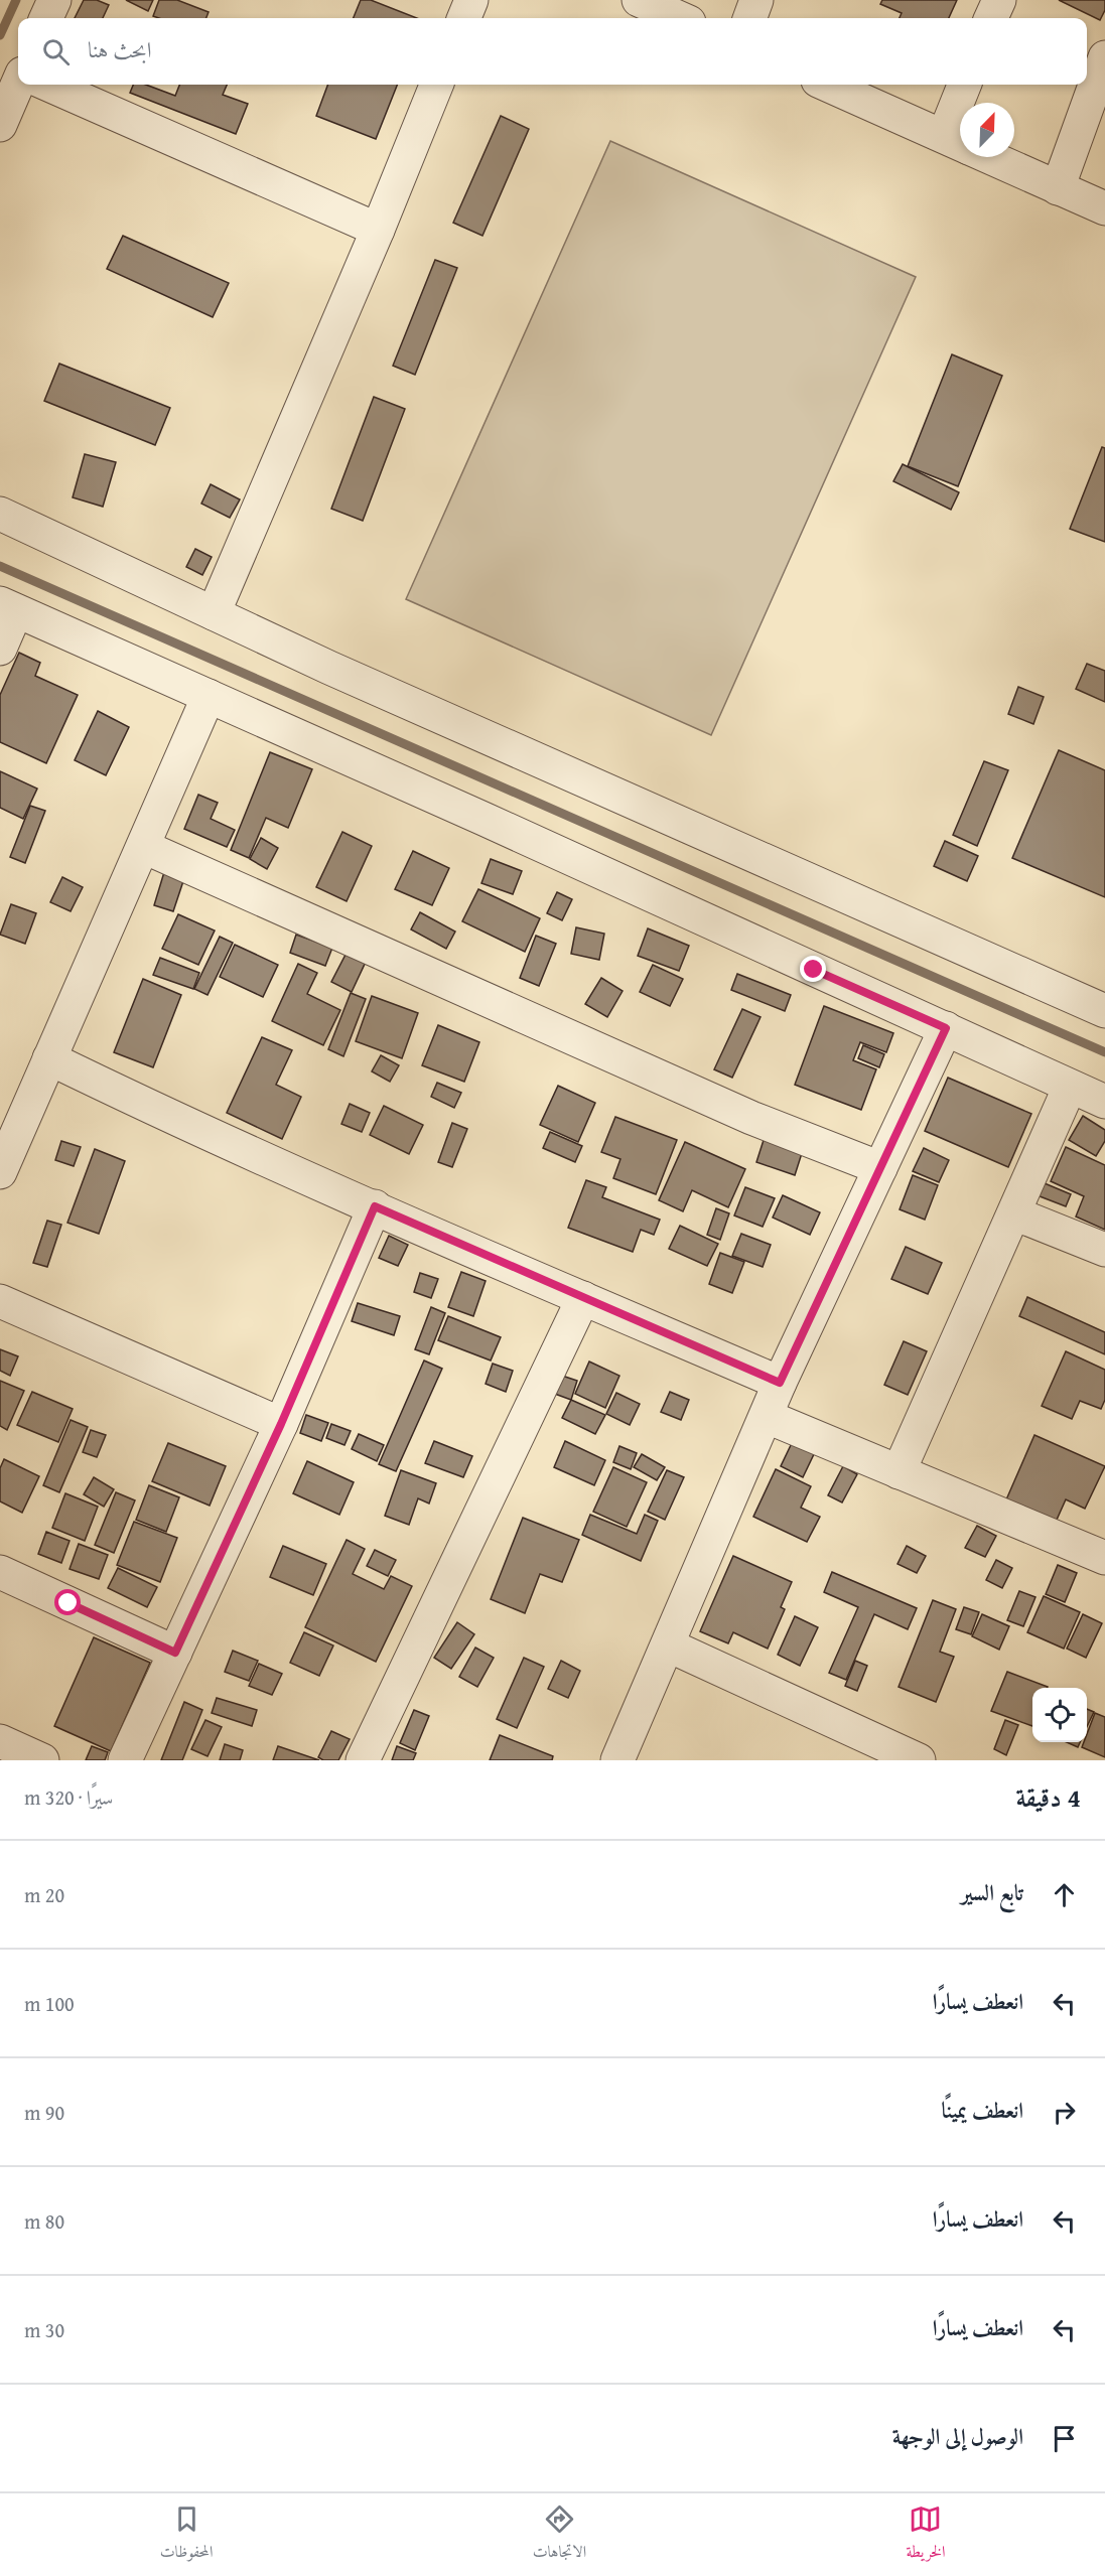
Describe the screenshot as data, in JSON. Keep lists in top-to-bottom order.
{
  "north": "top right",
  "page": {
    "search": "ابحث هنا",
    "heading": ["4 دقيقة", "سيرًا · 320 m"],
    "list": [
      ["تابع السير", "20 m"],
      ["انعطف يسارًا", "100 m"],
      ["انعطف يمينًا", "90 m"],
      ["انعطف يسارًا", "80 m"],
      ["انعطف يسارًا", "30 m"],
      "الوصول إلى الوجهة"
    ],
    "nav": ["الخريطة", "الاتجاهات", "المحفوظات"]
  }
}
